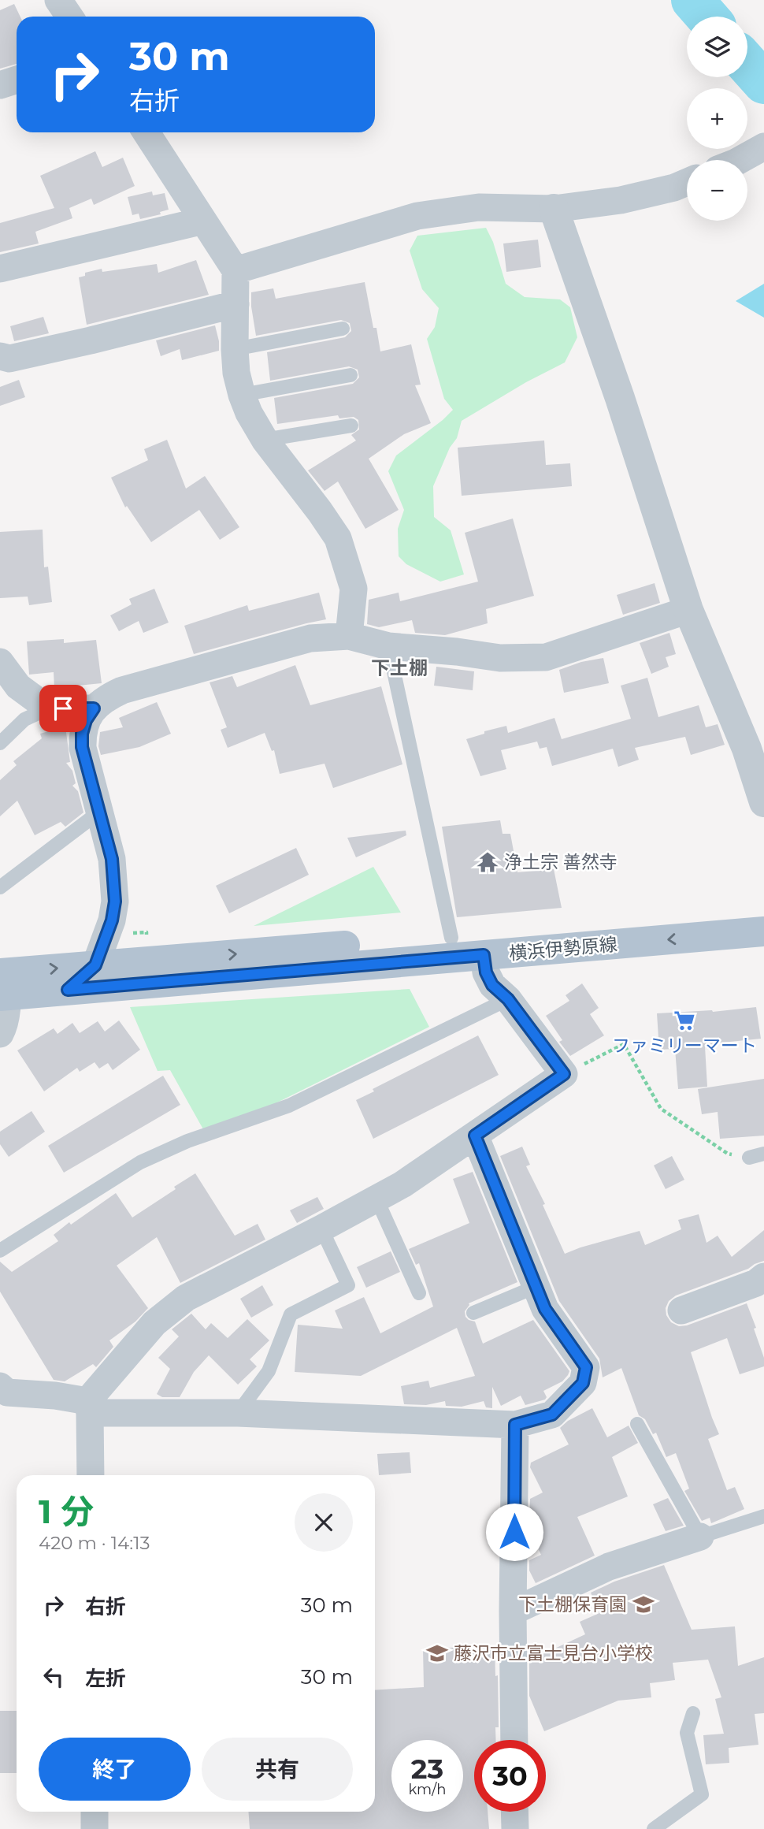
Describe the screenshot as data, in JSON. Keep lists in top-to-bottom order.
{
  "streets": {
    "main road": ["横浜伊勢原線"]
  },
  "districts": ["下土棚"],
  "places": {
    "temple": ["浄土宗 善然寺"],
    "supermarket": ["ファミリーマート"],
    "school or university": ["下土棚保育園", "藤沢市立富士見台小学校"]
  },
  "page": {
    "map_buttons": ["+", "−"],
    "turn": ["30 m", "右折"],
    "heading": ["1 分", "420 m · 14:13"],
    "list": [
      {
        "name": "右折",
        "value": "30 m"
      },
      {
        "name": "左折",
        "value": "30 m"
      }
    ],
    "buttons": ["終了", "共有"],
    "speed": "23 km/h",
    "limit": "30"
  }
}
